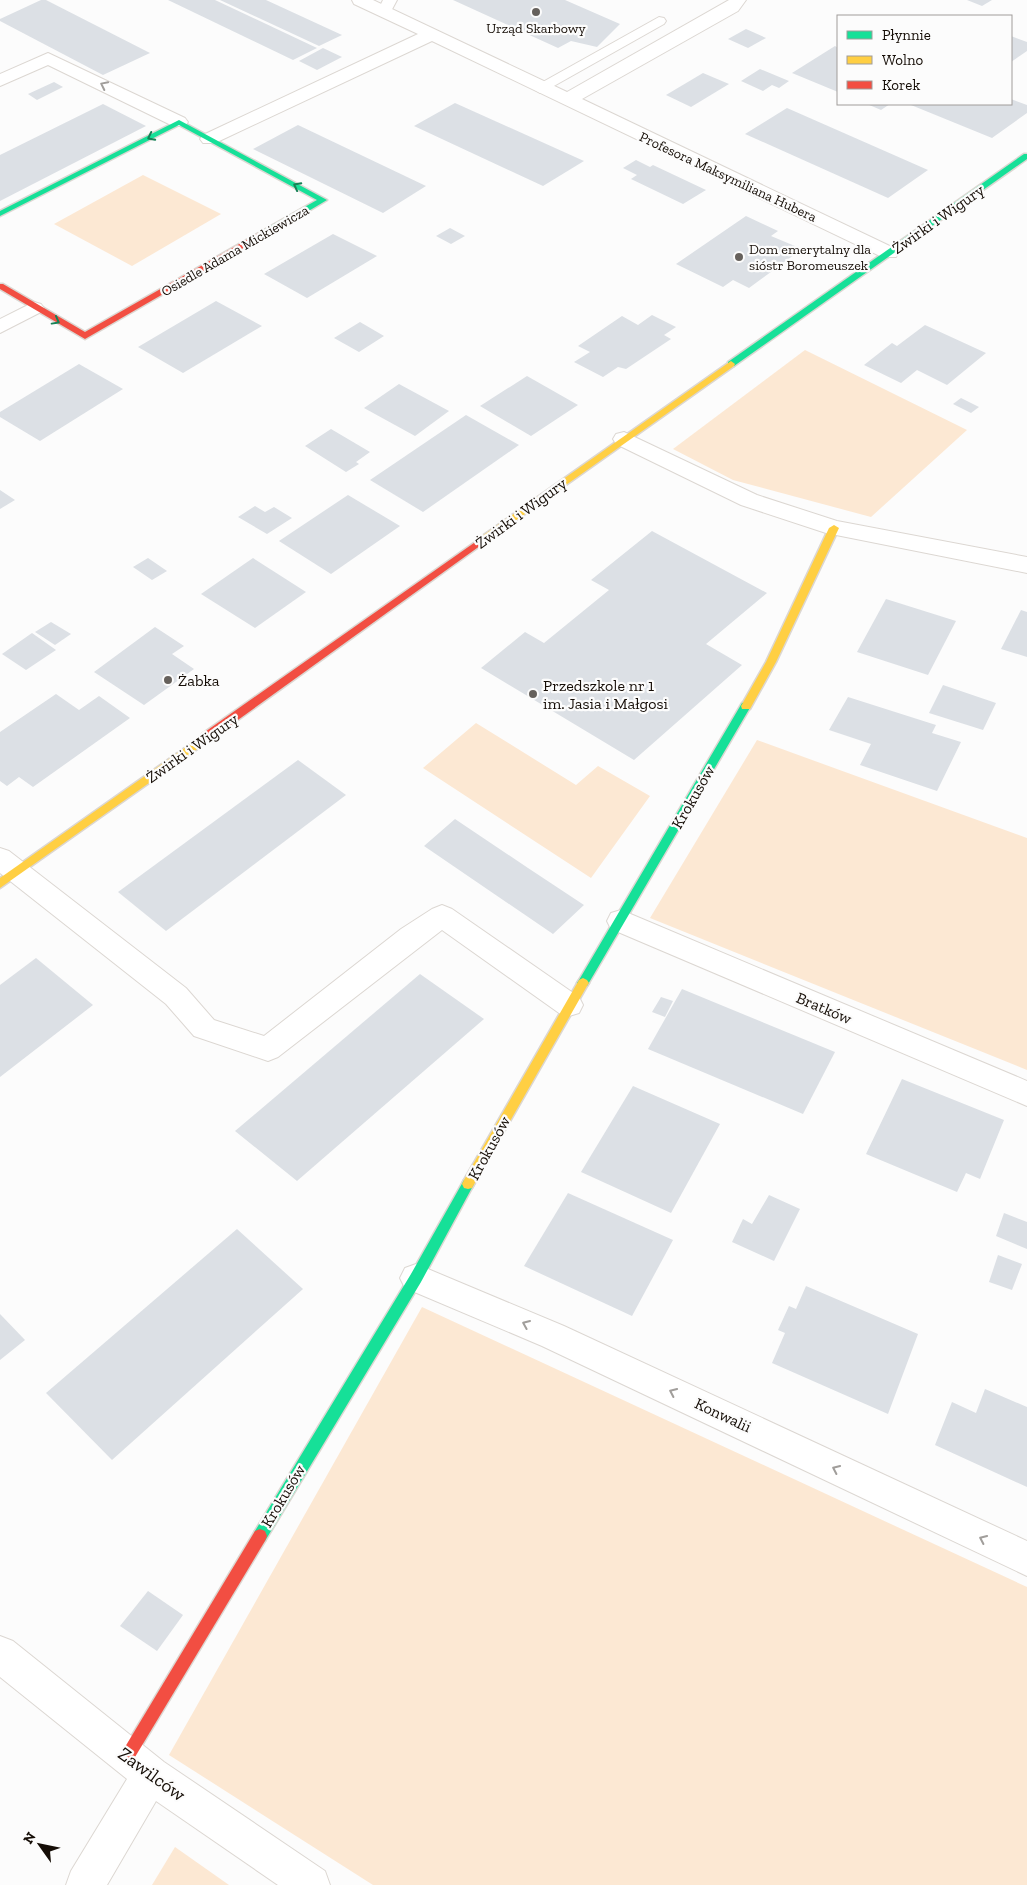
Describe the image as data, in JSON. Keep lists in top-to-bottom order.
{
  "streets": {
    "street": [
      "Profesora Maksymiliana Hubera",
      "Żwirki i Wigury",
      "Osiedle Adama Mickiewicza",
      "Krokusów",
      "Bratków",
      "Konwalii",
      "Zawilców"
    ]
  },
  "crossings": [
    ["Profesora Maksymiliana Hubera", "Żwirki i Wigury"],
    ["Żwirki i Wigury", "Krokusów"],
    ["Krokusów", "Bratków"],
    ["Krokusów", "Konwalii"],
    ["Krokusów", "Zawilców"]
  ],
  "one_way": ["Konwalii"],
  "places": [
    "Urząd Skarbowy",
    "Dom emerytalny dla sióstr Boromeuszek",
    "Żabka",
    "Przedszkole nr 1 im. Jasia i Małgosi"
  ],
  "legend": ["Płynnie", "Wolno", "Korek"],
  "north": "top left"
}
